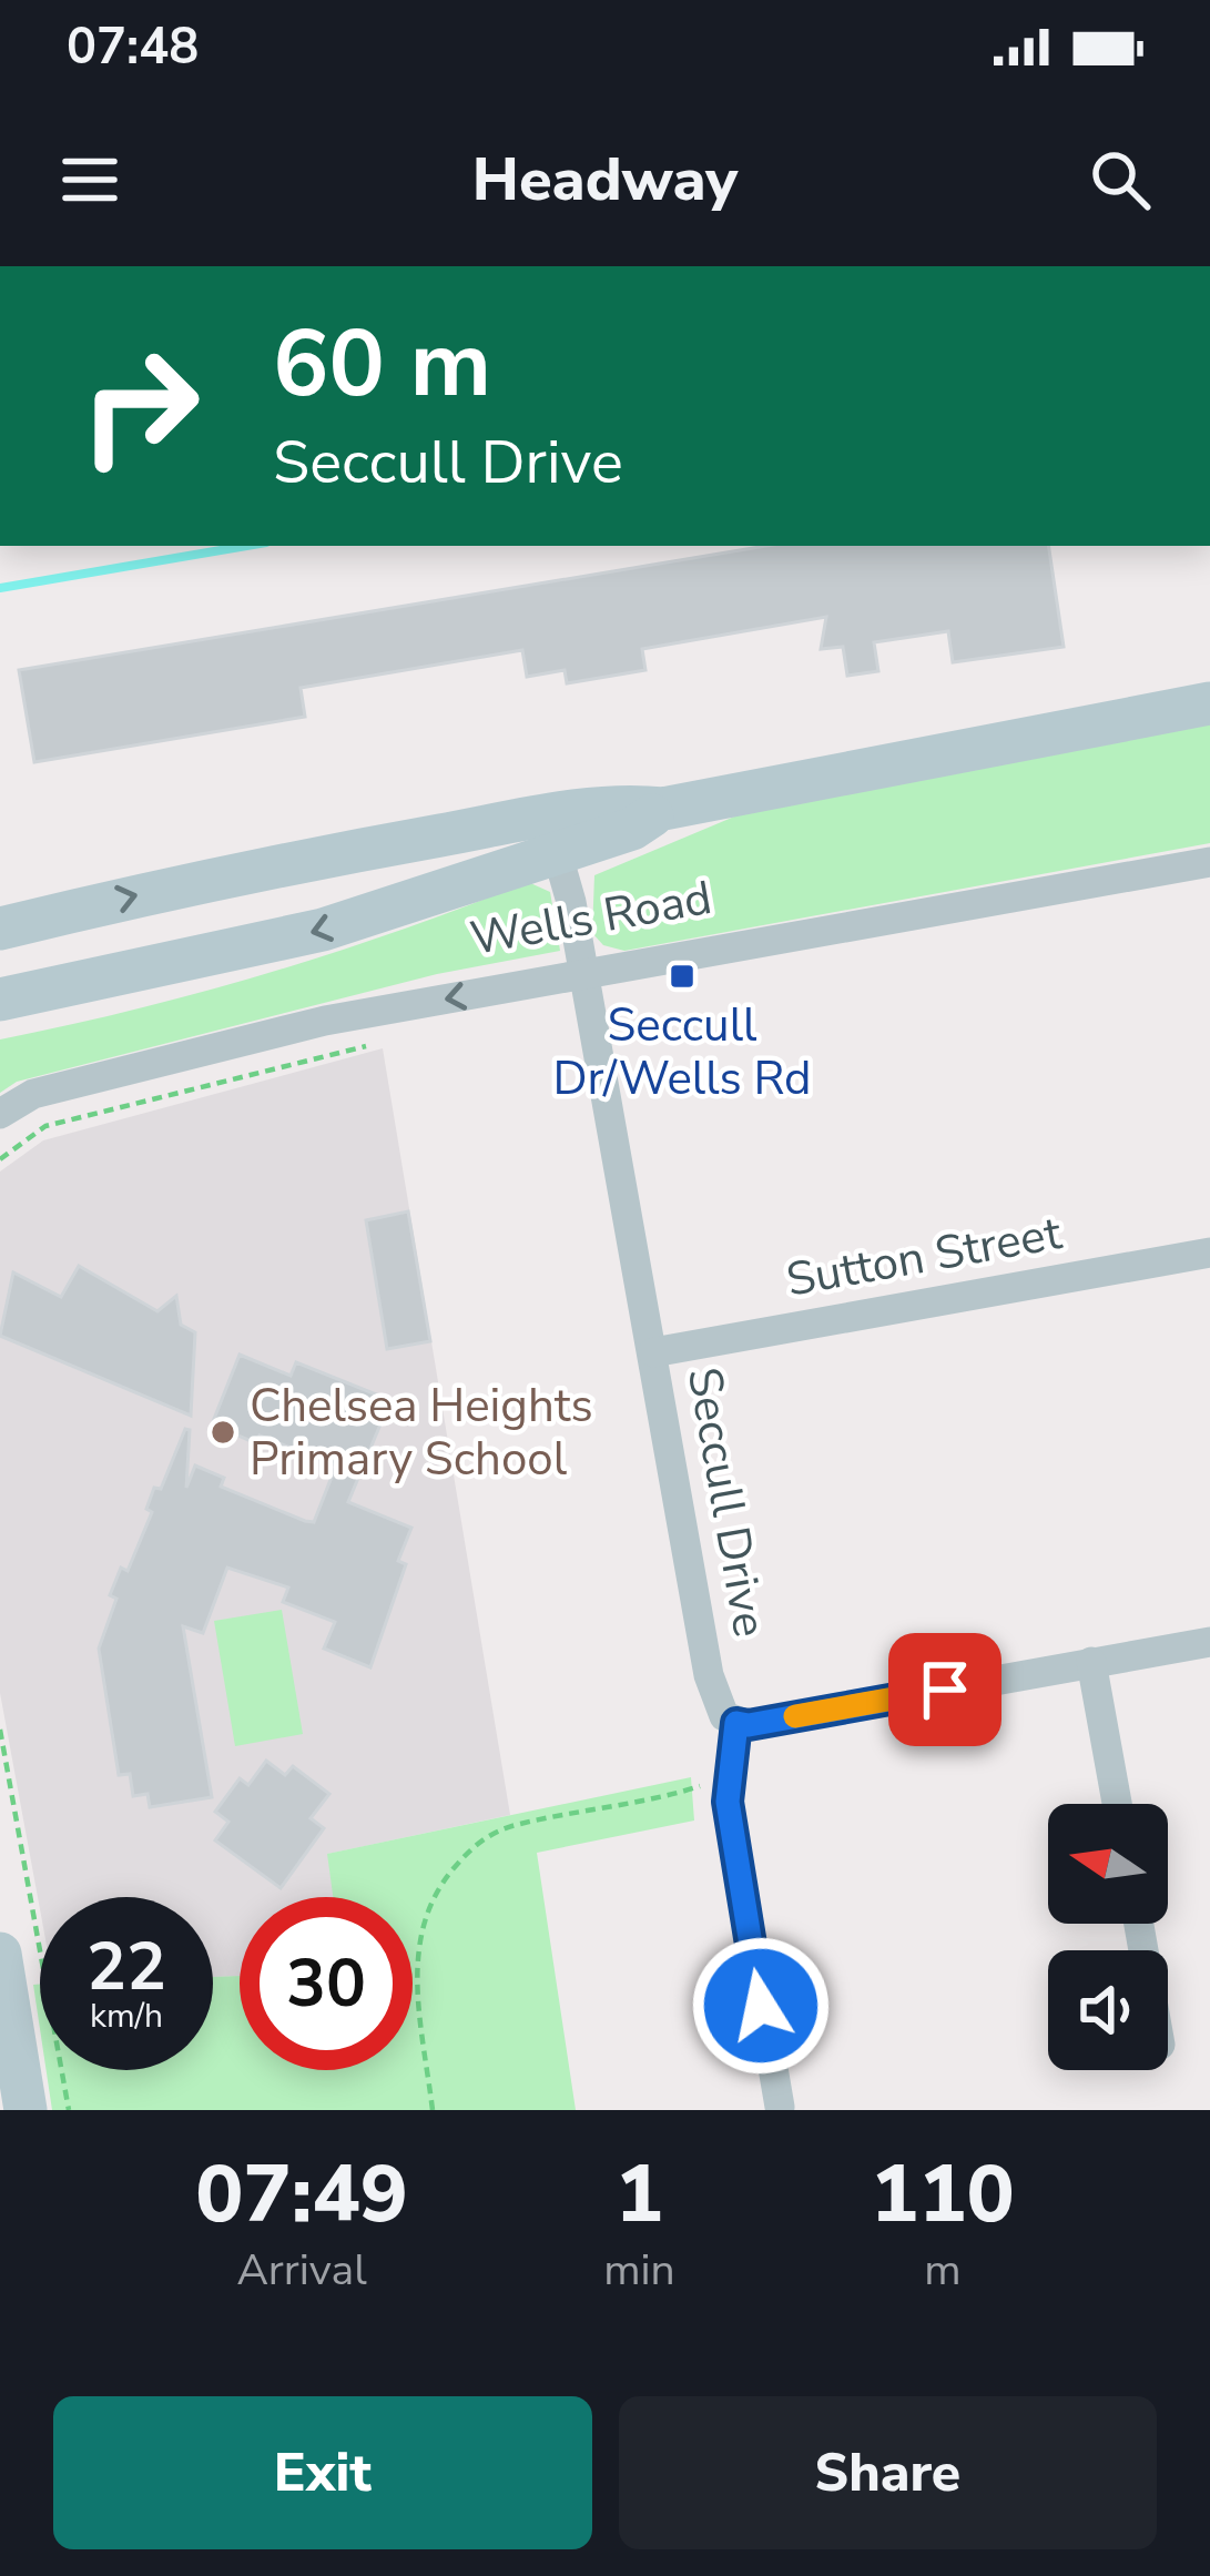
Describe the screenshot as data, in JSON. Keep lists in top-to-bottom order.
{
  "streets": {
    "main road": ["Wells Road"],
    "street": ["Sutton Street", "Seccull Drive"]
  },
  "crossings": [
    ["Wells Road", "Seccull Drive"],
    ["Sutton Street", "Seccull Drive"]
  ],
  "places": {
    "transit": ["Seccull Dr/Wells Rd"],
    "other": ["Chelsea Heights Primary School"]
  },
  "north": "left",
  "page": {
    "status": "07:48",
    "header": "Headway",
    "turn": ["60 m", "Seccull Drive"],
    "speed": "22 km/h",
    "limit": "30",
    "eta": [
      "07:49",
      "Arrival",
      "1",
      "min",
      "110",
      "m"
    ],
    "buttons": ["Exit", "Share"]
  }
}
